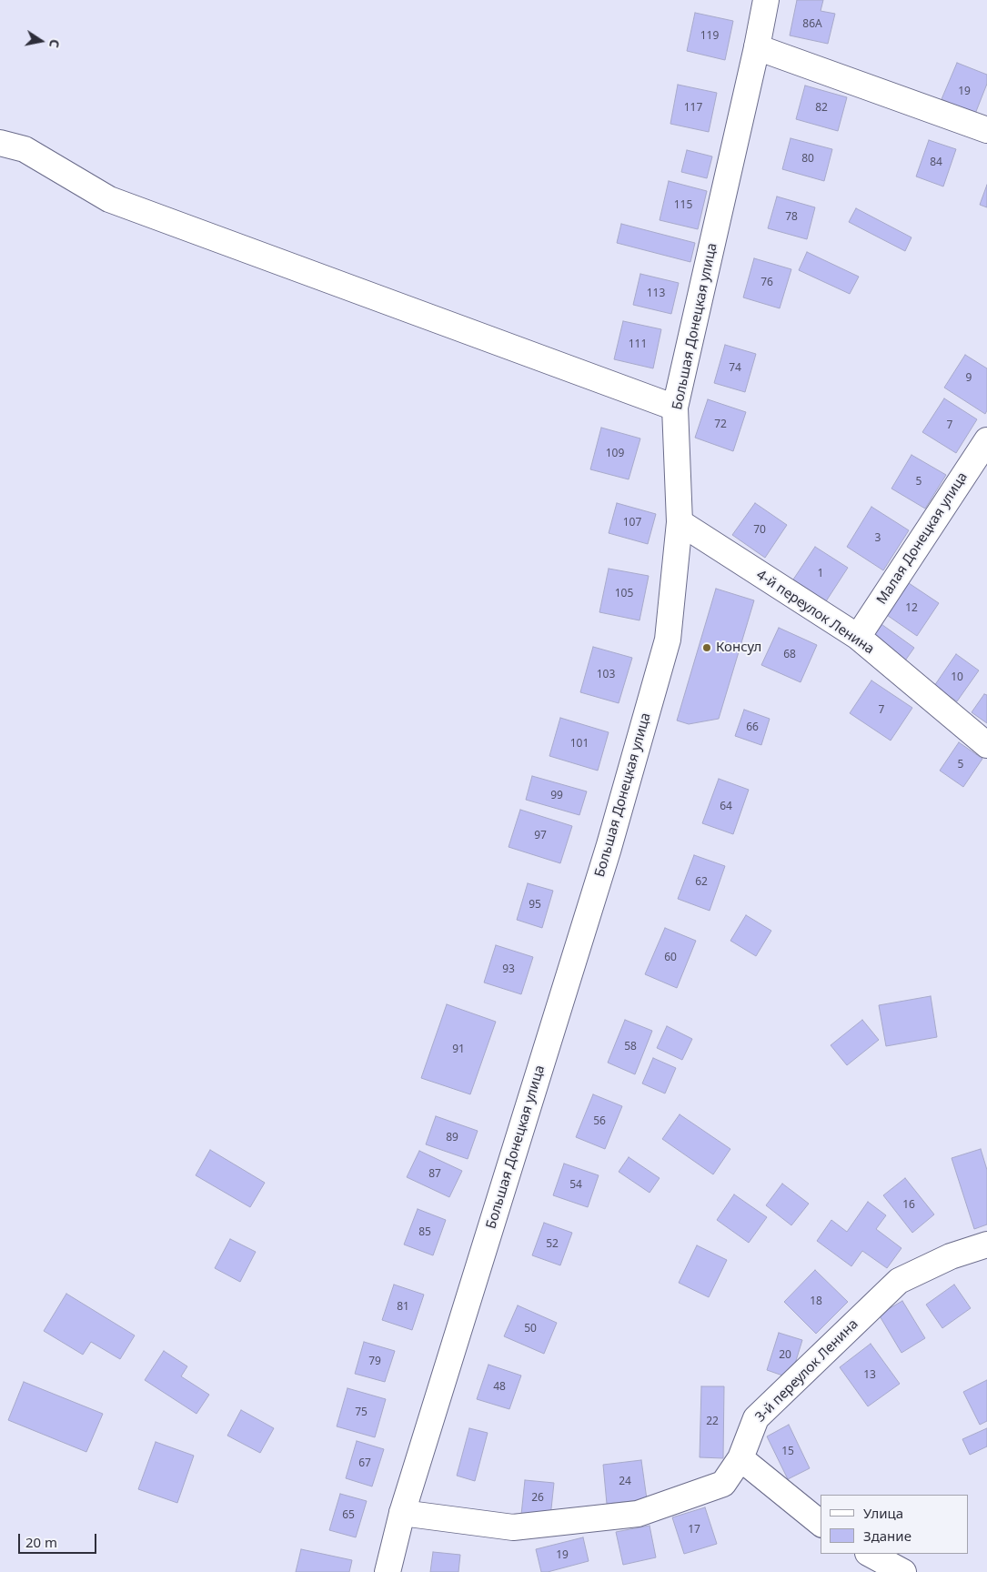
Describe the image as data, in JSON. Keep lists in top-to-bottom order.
{
  "streets": {
    "street": [
      "Большая Донецкая улица",
      "Малая Донецкая улица",
      "4-й переулок Ленина",
      "3-й переулок Ленина"
    ]
  },
  "crossings": [
    ["Большая Донецкая улица", "4-й переулок Ленина"],
    ["Большая Донецкая улица", "3-й переулок Ленина"],
    ["Малая Донецкая улица", "4-й переулок Ленина"]
  ],
  "places": ["Консул"],
  "house_numbers": [
    "86А",
    "119",
    "19",
    "117",
    "82",
    "80",
    "84",
    "115",
    "78",
    "76",
    "113",
    "111",
    "74",
    "9",
    "72",
    "7",
    "109",
    "5",
    "107",
    "70",
    "3",
    "1",
    "105",
    "12",
    "68",
    "103",
    "10",
    "7",
    "66",
    "101",
    "5",
    "99",
    "64",
    "97",
    "62",
    "95",
    "60",
    "93",
    "58",
    "91",
    "56",
    "89",
    "87",
    "54",
    "16",
    "85",
    "52",
    "18",
    "81",
    "50",
    "20",
    "79",
    "13",
    "48",
    "75",
    "22",
    "15",
    "67",
    "24",
    "26",
    "65",
    "17",
    "19"
  ],
  "legend": ["Улица", "Здание"],
  "scale_bar": "20 m",
  "north": "right"
}
